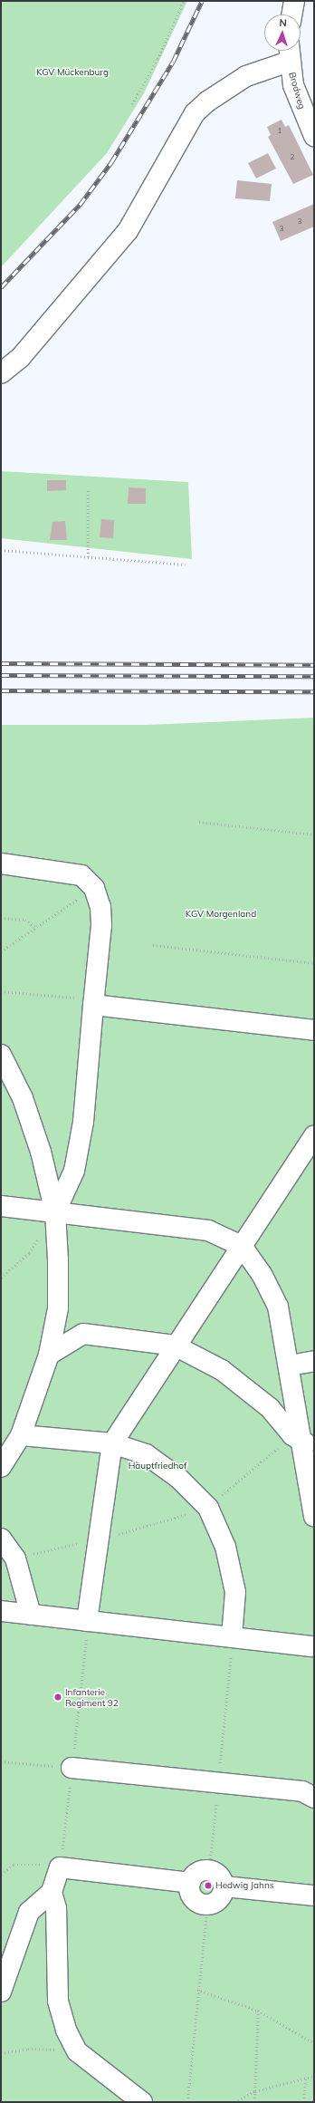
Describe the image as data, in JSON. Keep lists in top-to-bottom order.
{
  "streets": {
    "street": ["Brodweg"]
  },
  "parks": ["KGV Mückenburg", "KGV Morgenland", "Hauptfriedhof"],
  "places": ["Infanterie Regiment 92", "Hedwig Jahns"],
  "house_numbers": [
    "1",
    "2",
    "3",
    "3"
  ],
  "north": "top"
}
